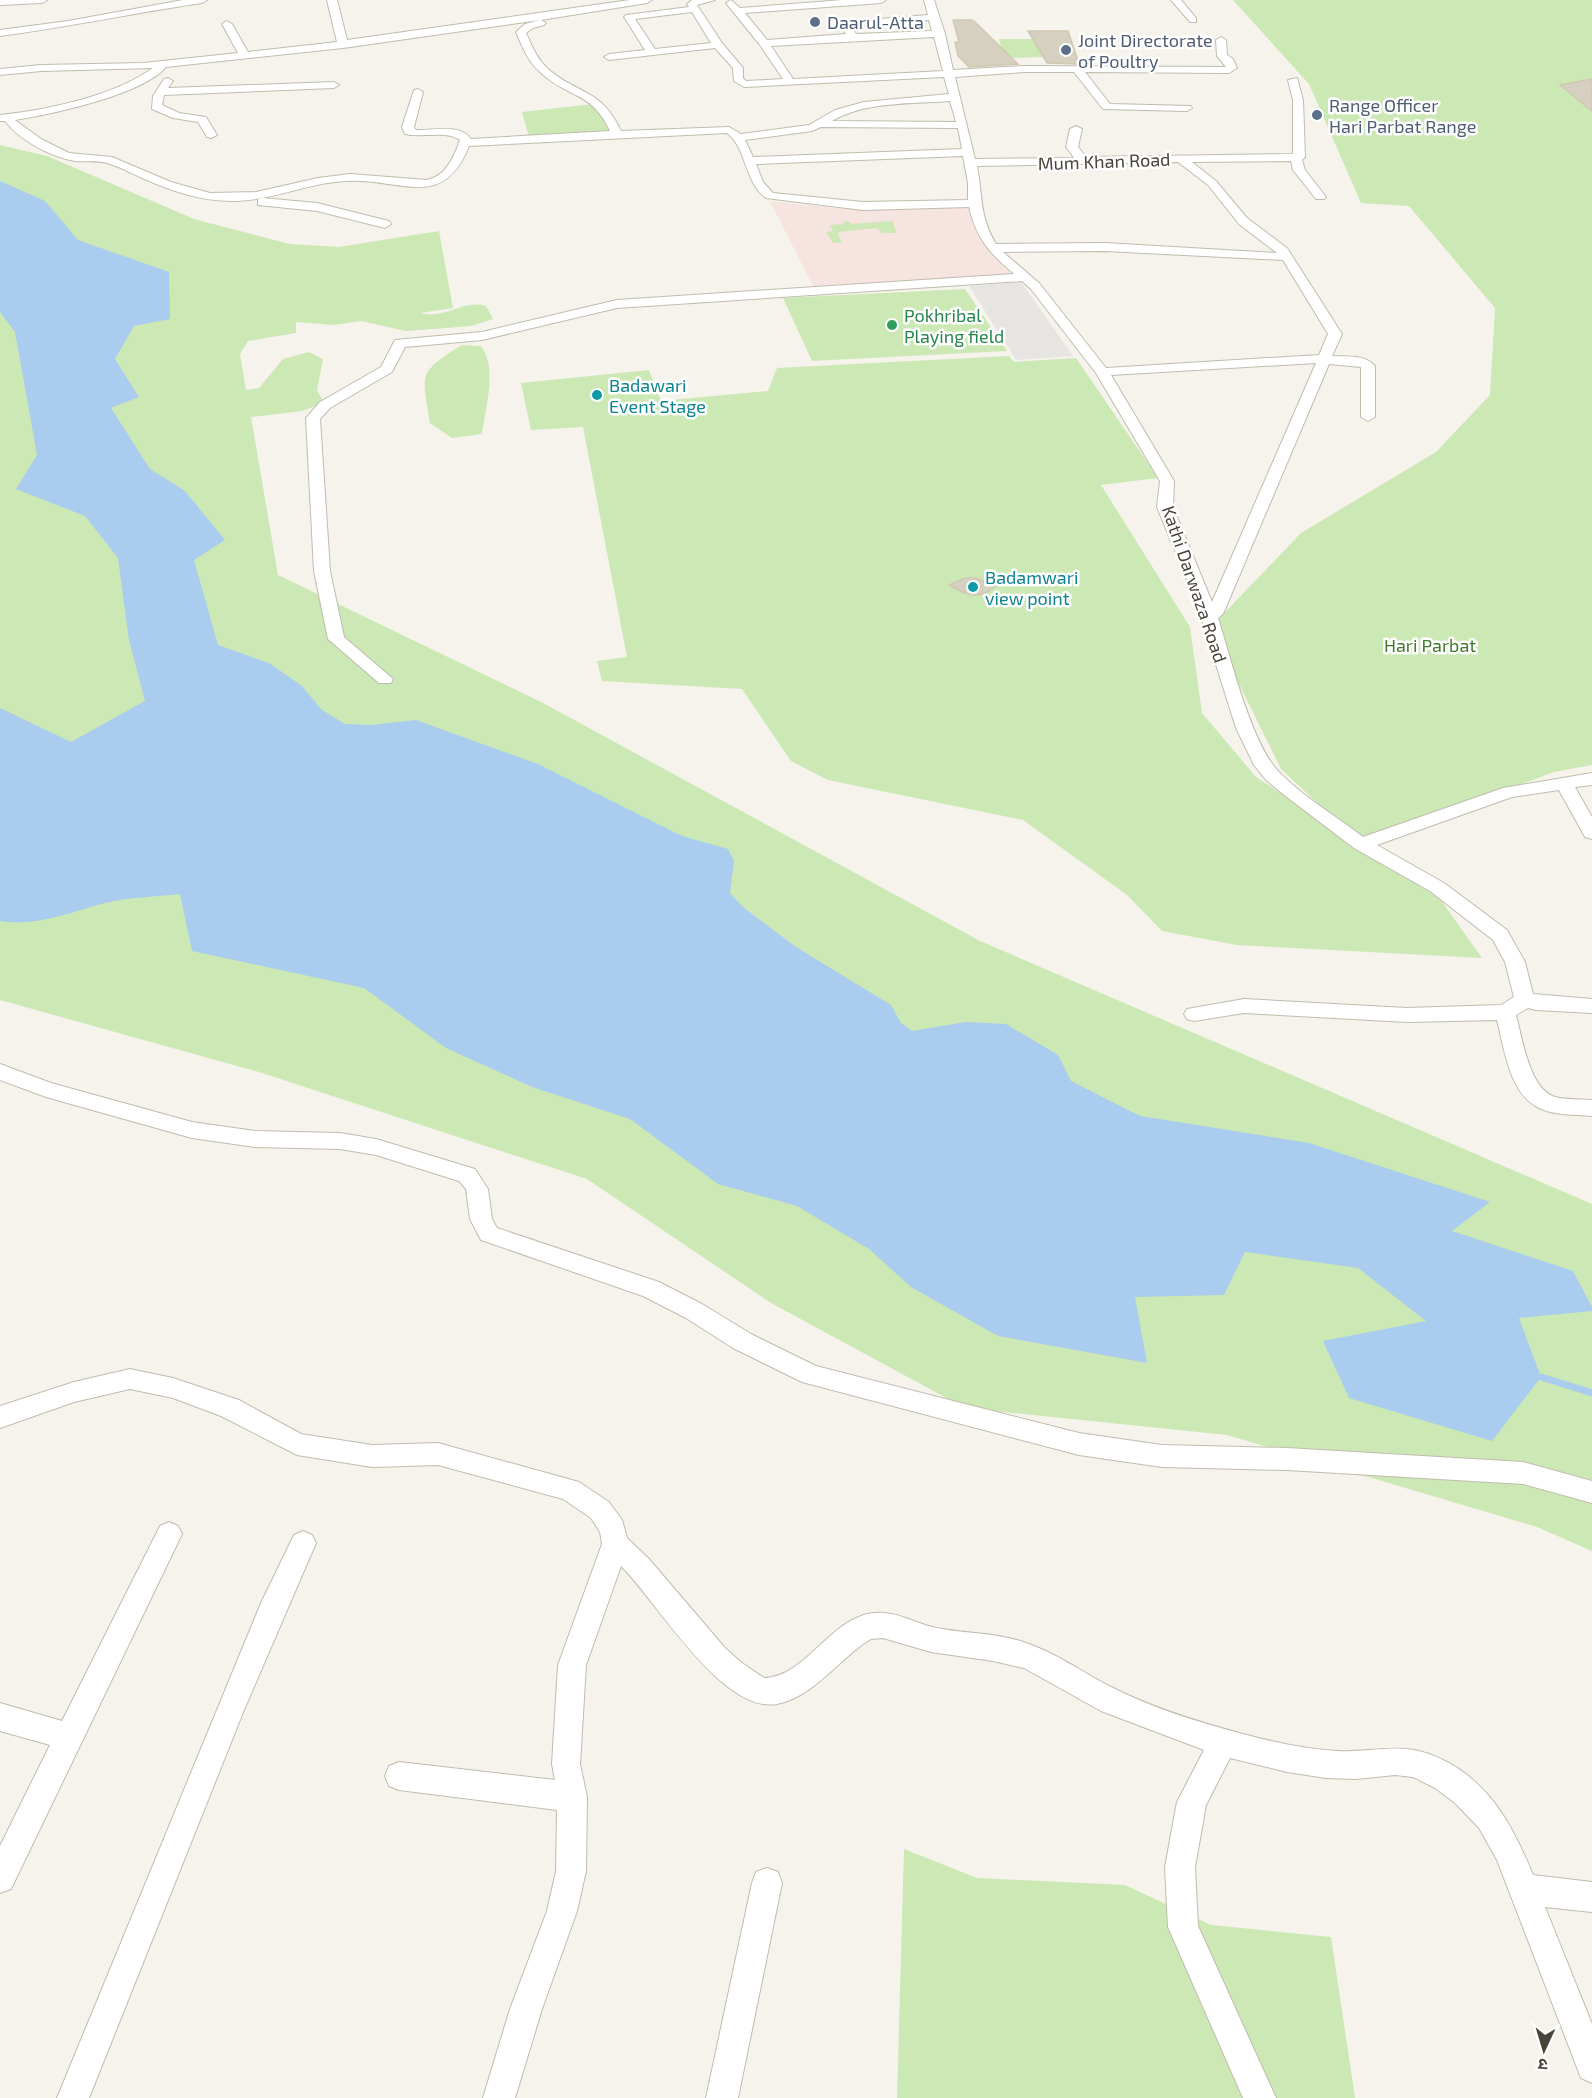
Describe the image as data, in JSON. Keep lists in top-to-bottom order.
{
  "streets": {
    "street": ["Mum Khan Road", "Kathi Darwaza Road"]
  },
  "crossings": [
    ["Mum Khan Road", "Kathi Darwaza Road"]
  ],
  "parks": ["Hari Parbat"],
  "places": [
    "Daarul-Atta",
    "Joint Directorate of Poultry",
    "Range Officer Hari Parbat Range",
    "Pokhribal Playing field",
    "Badawari Event Stage",
    "Badamwari view point"
  ],
  "north": "bottom"
}
